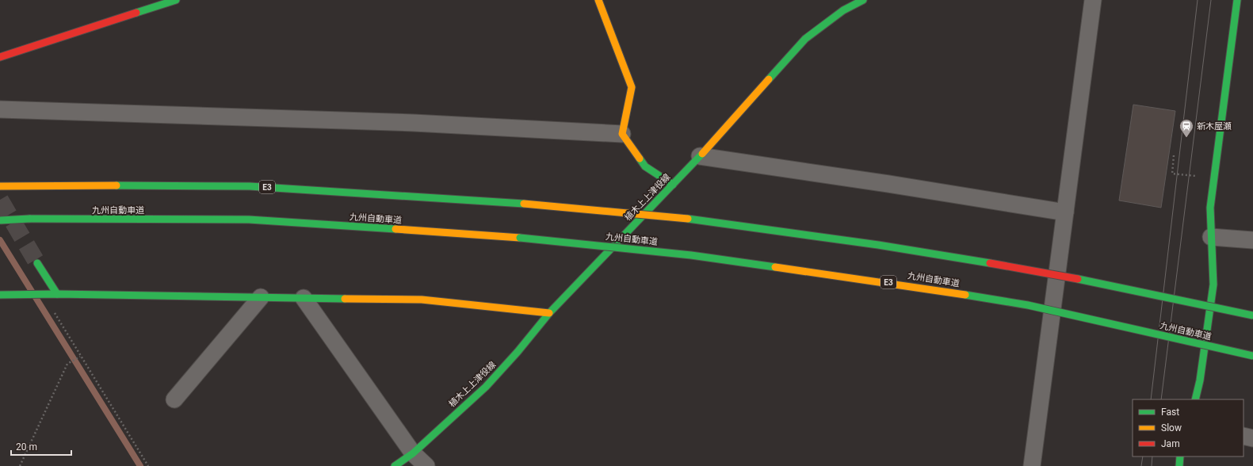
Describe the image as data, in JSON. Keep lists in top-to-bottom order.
{
  "streets": {
    "main road": ["E3", "植木上上津役線", "九州自動車道"]
  },
  "places": {
    "station": ["新木屋瀬"]
  },
  "legend": ["Fast", "Slow", "Jam"],
  "scale_bar": "20 m"
}
